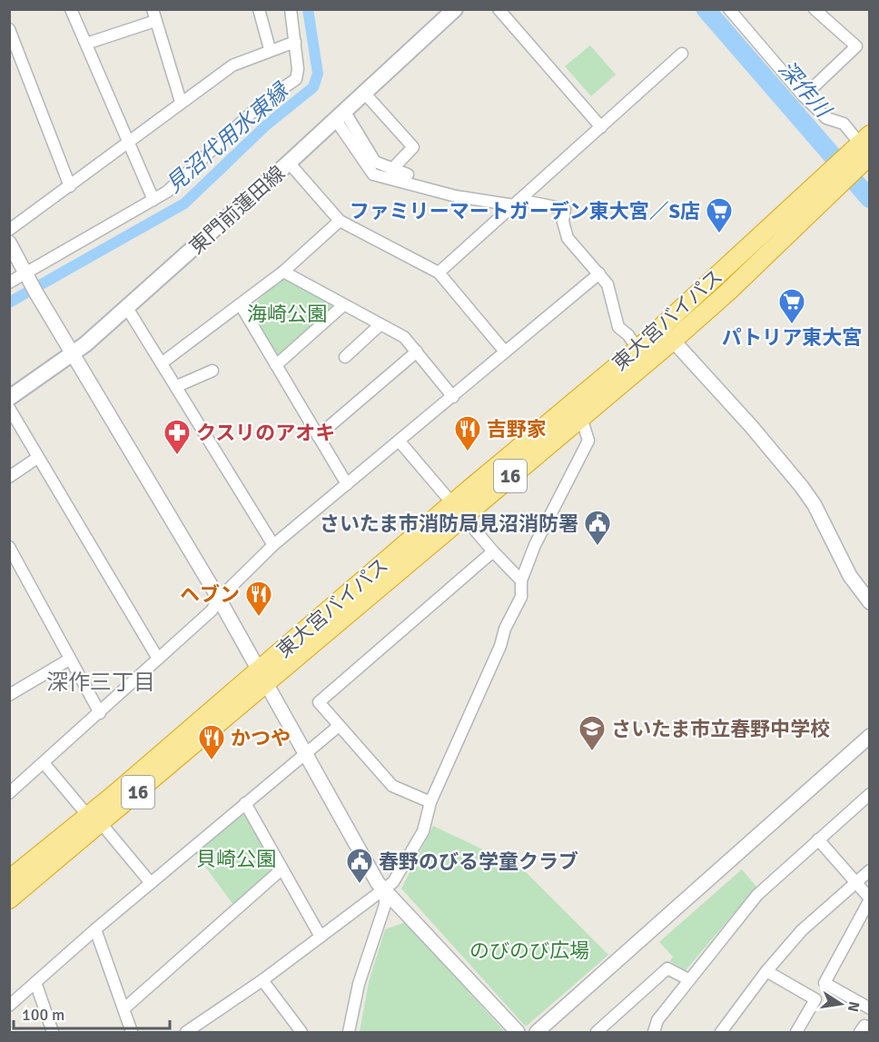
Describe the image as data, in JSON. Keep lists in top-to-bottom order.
{
  "streets": {
    "highway": ["東大宮バイパス", "16"],
    "main road": ["東門前蓮田線"]
  },
  "districts": ["深作三丁目"],
  "water": ["深作川", "見沼代用水東縁"],
  "parks": ["海崎公園", "貝崎公園", "のびのび広場"],
  "places": {
    "supermarket": ["ファミリーマートガーデン東大宮／S店", "パトリア東大宮"],
    "restaurant": ["吉野家", "ヘブン", "かつや"],
    "pharmacy": ["クスリのアオキ"],
    "public building": ["さいたま市消防局見沼消防署", "春野のびる学童クラブ"],
    "school or university": ["さいたま市立春野中学校"]
  },
  "scale_bar": "100 m",
  "north": "right"
}
